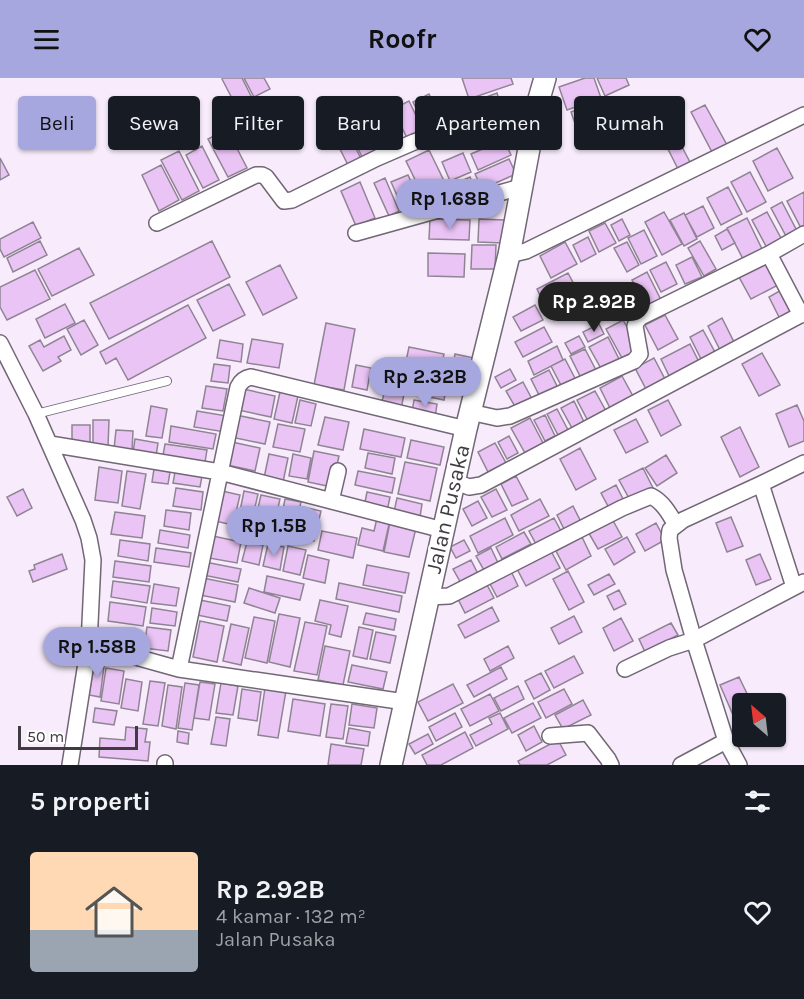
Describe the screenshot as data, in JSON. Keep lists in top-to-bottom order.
{
  "streets": {
    "street": ["Jalan Pusaka"]
  },
  "scale_bar": "50 m",
  "north": "top left",
  "page": {
    "header": "Roofr",
    "chip": [
      "Beli",
      "Sewa",
      "Filter",
      "Baru",
      "Apartemen",
      "Rumah"
    ],
    "price": [
      "Rp 1.68B",
      "Rp 2.92B",
      "Rp 2.32B",
      "Rp 1.5B",
      "Rp 1.58B"
    ],
    "scale": "50 m",
    "heading": "5 properti",
    "list": [
      {
        "name": "Rp 2.92B",
        "note": "4 kamar · 132 m² · Jalan Pusaka"
      }
    ]
  }
}
